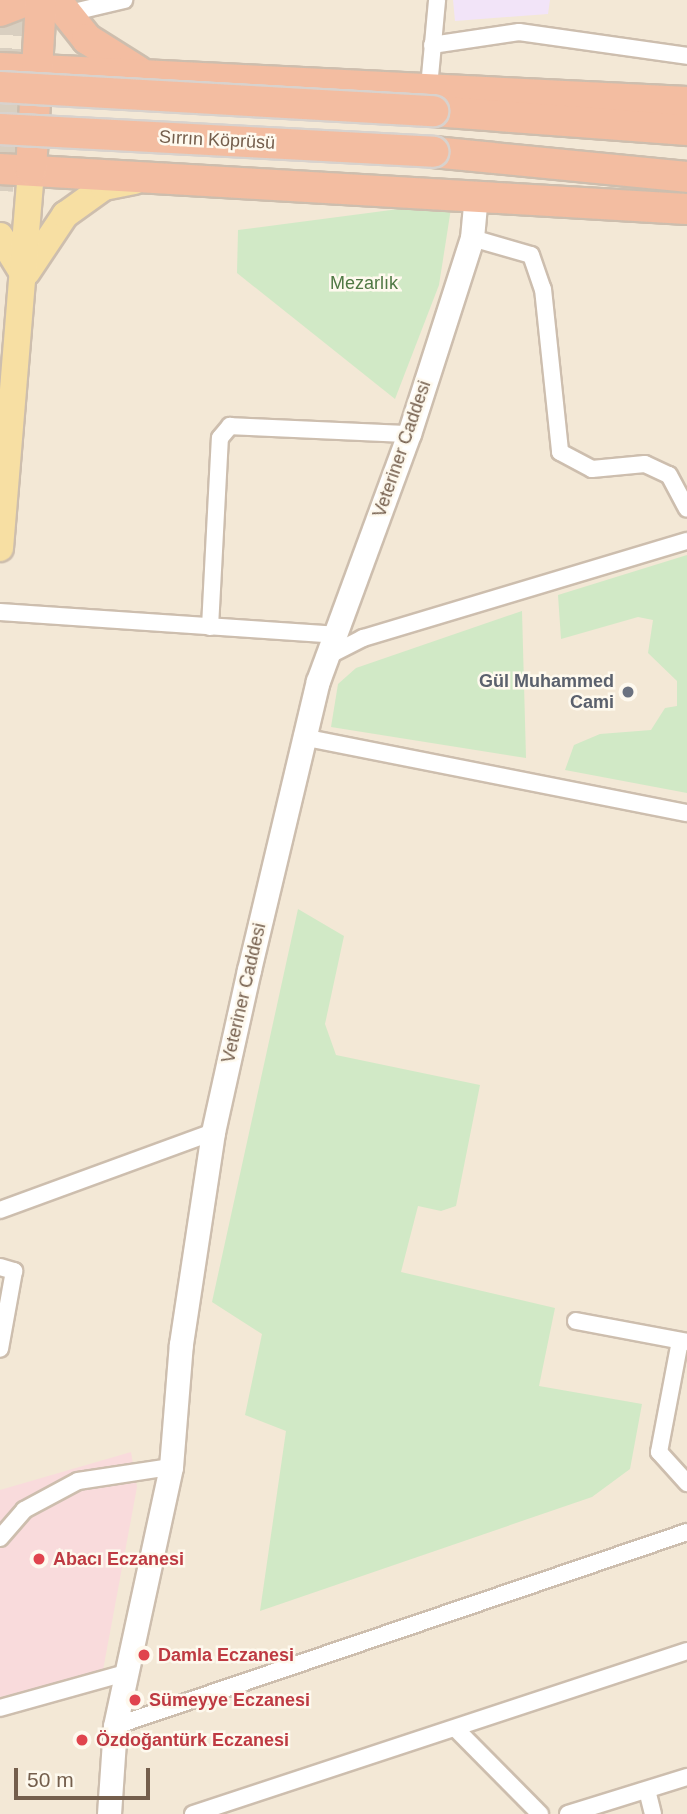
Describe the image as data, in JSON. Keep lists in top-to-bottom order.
{
  "streets": {
    "highway": ["Sırrın Köprüsü"],
    "main road": ["Veteriner Caddesi"]
  },
  "parks": ["Mezarlık"],
  "places": [
    "Gül Muhammed Cami",
    "Abacı Eczanesi",
    "Damla Eczanesi",
    "Sümeyye Eczanesi",
    "Özdoğantürk Eczanesi"
  ],
  "scale_bar": "50 m"
}
